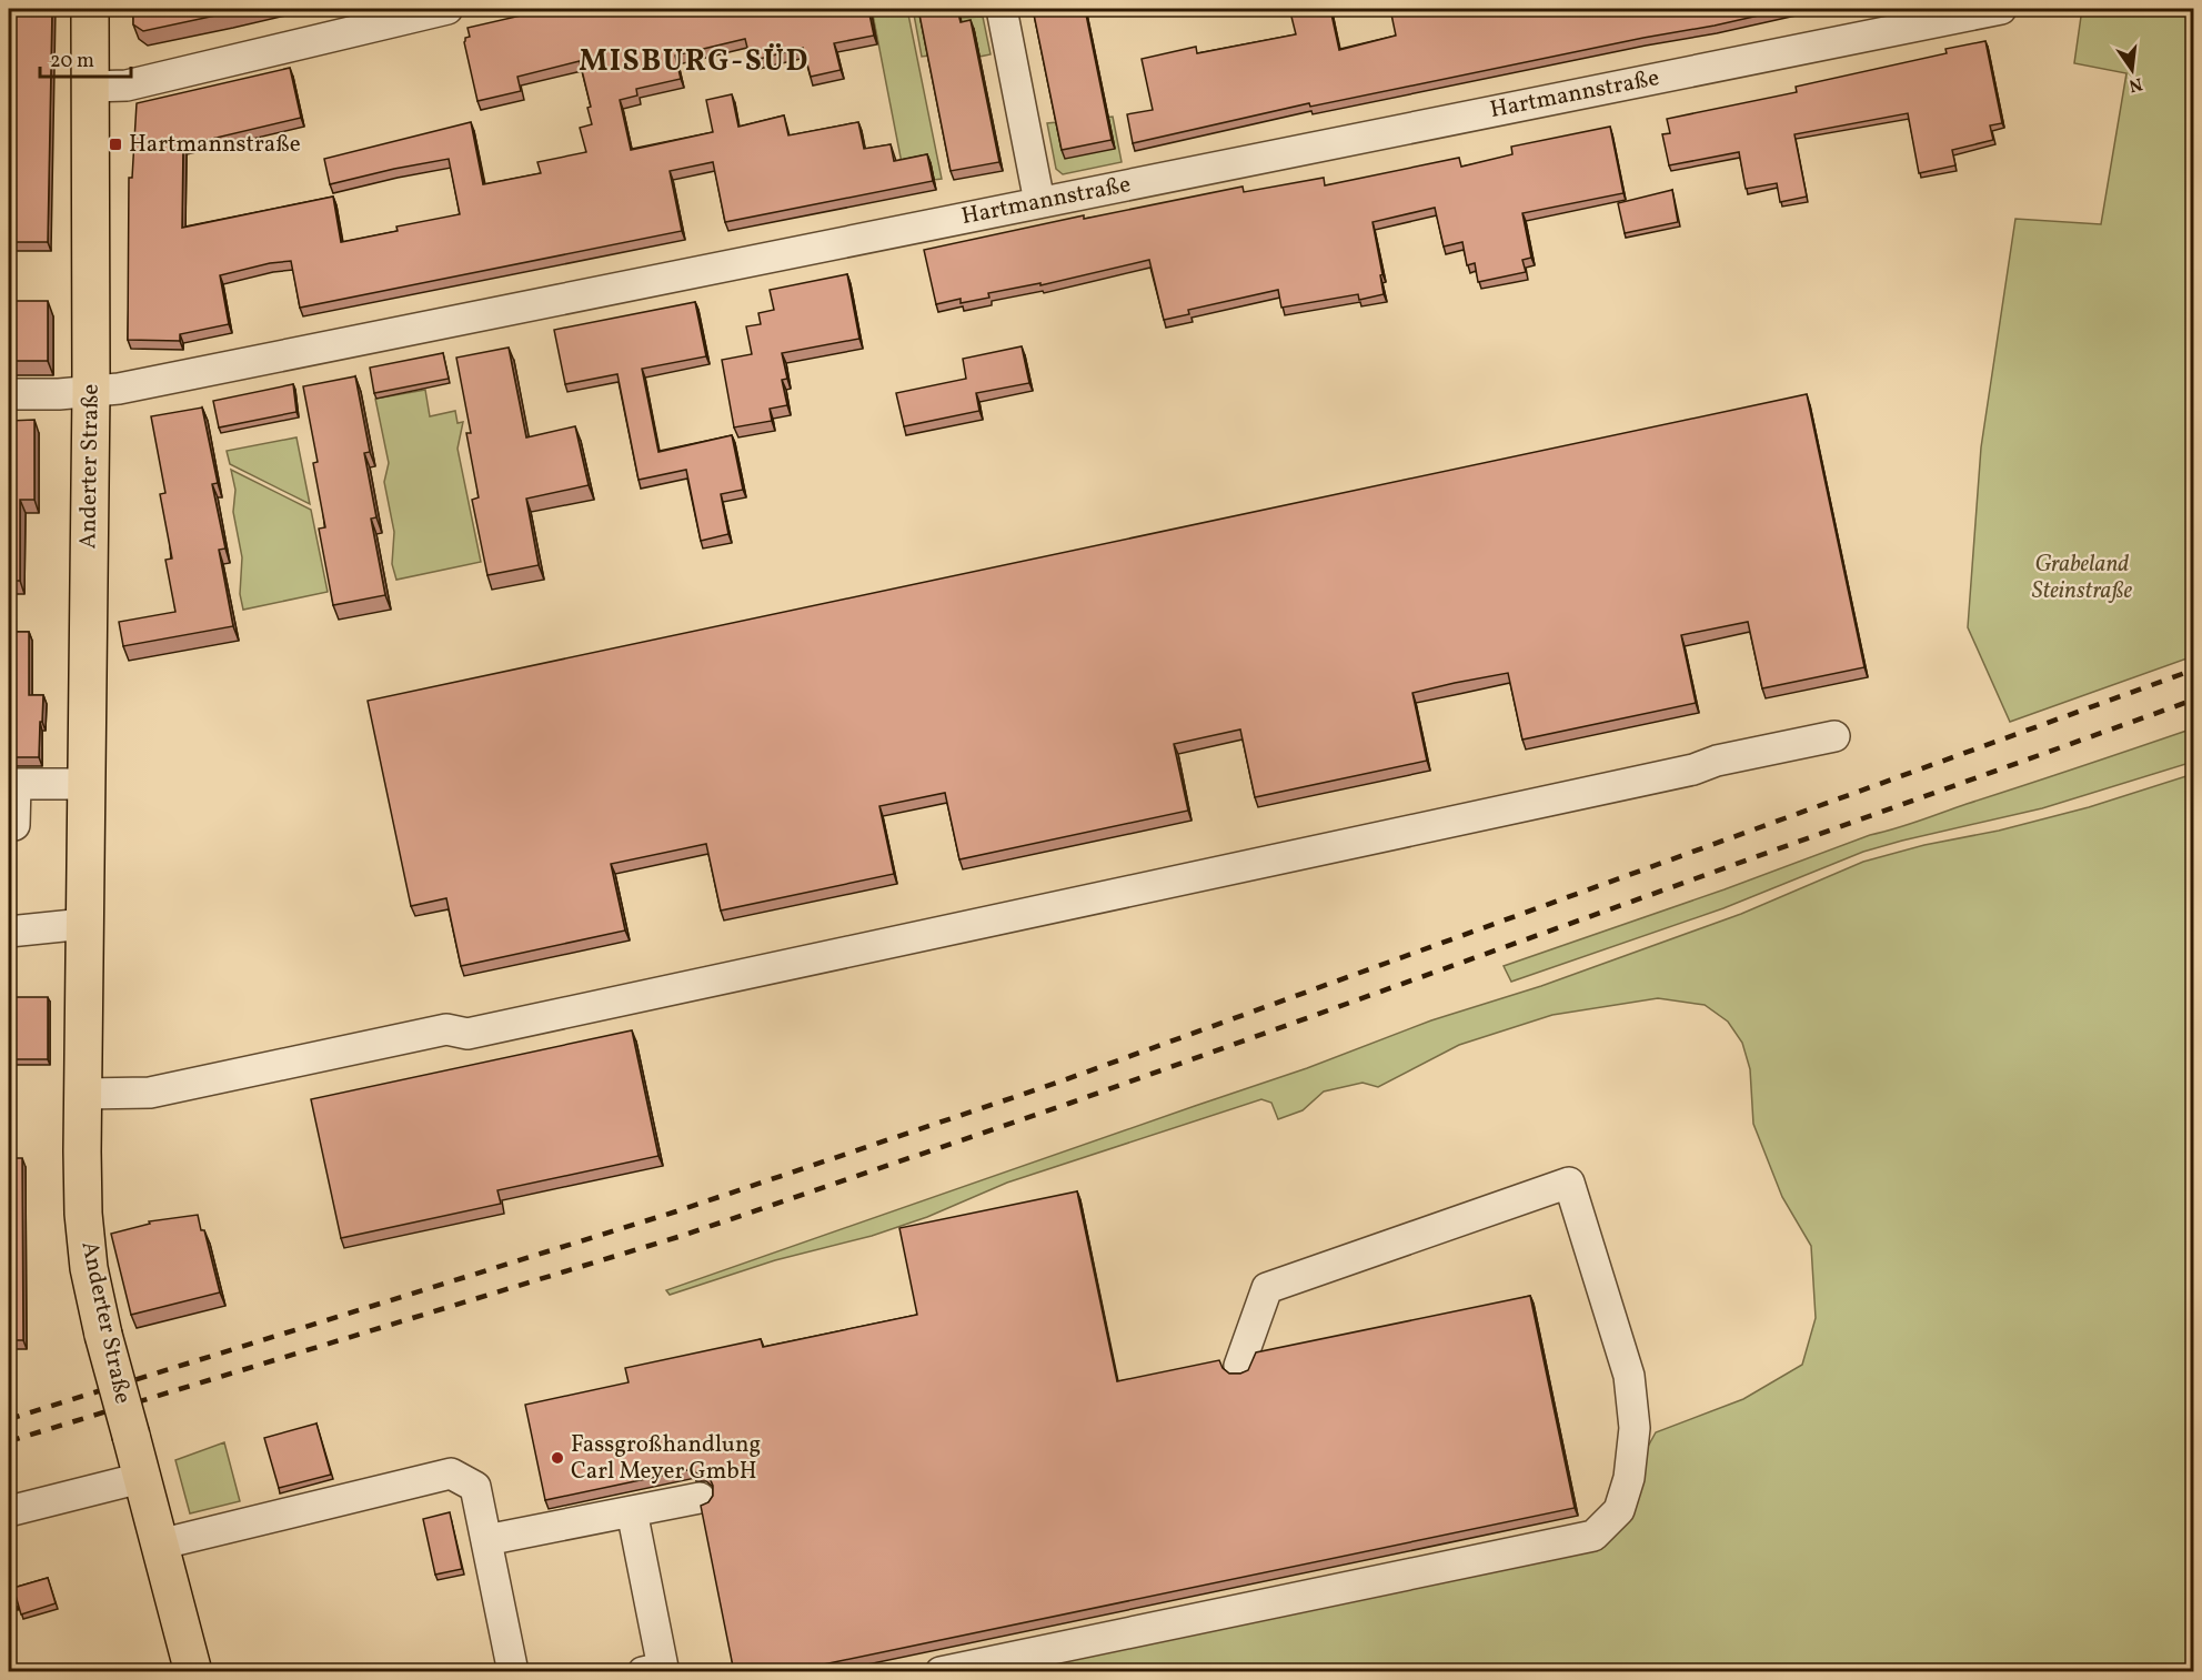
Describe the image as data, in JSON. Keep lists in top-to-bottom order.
{
  "streets": {
    "main road": ["Anderter Straße"],
    "street": ["Hartmannstraße"]
  },
  "crossings": [
    ["Hartmannstraße", "Anderter Straße"]
  ],
  "districts": ["MISBURG-SÜD"],
  "parks": ["Grabeland Steinstraße"],
  "places": {
    "transit": ["Hartmannstraße"],
    "other": ["Fassgroßhandlung Carl Meyer GmbH"]
  },
  "scale_bar": "20 m",
  "north": "bottom"
}
